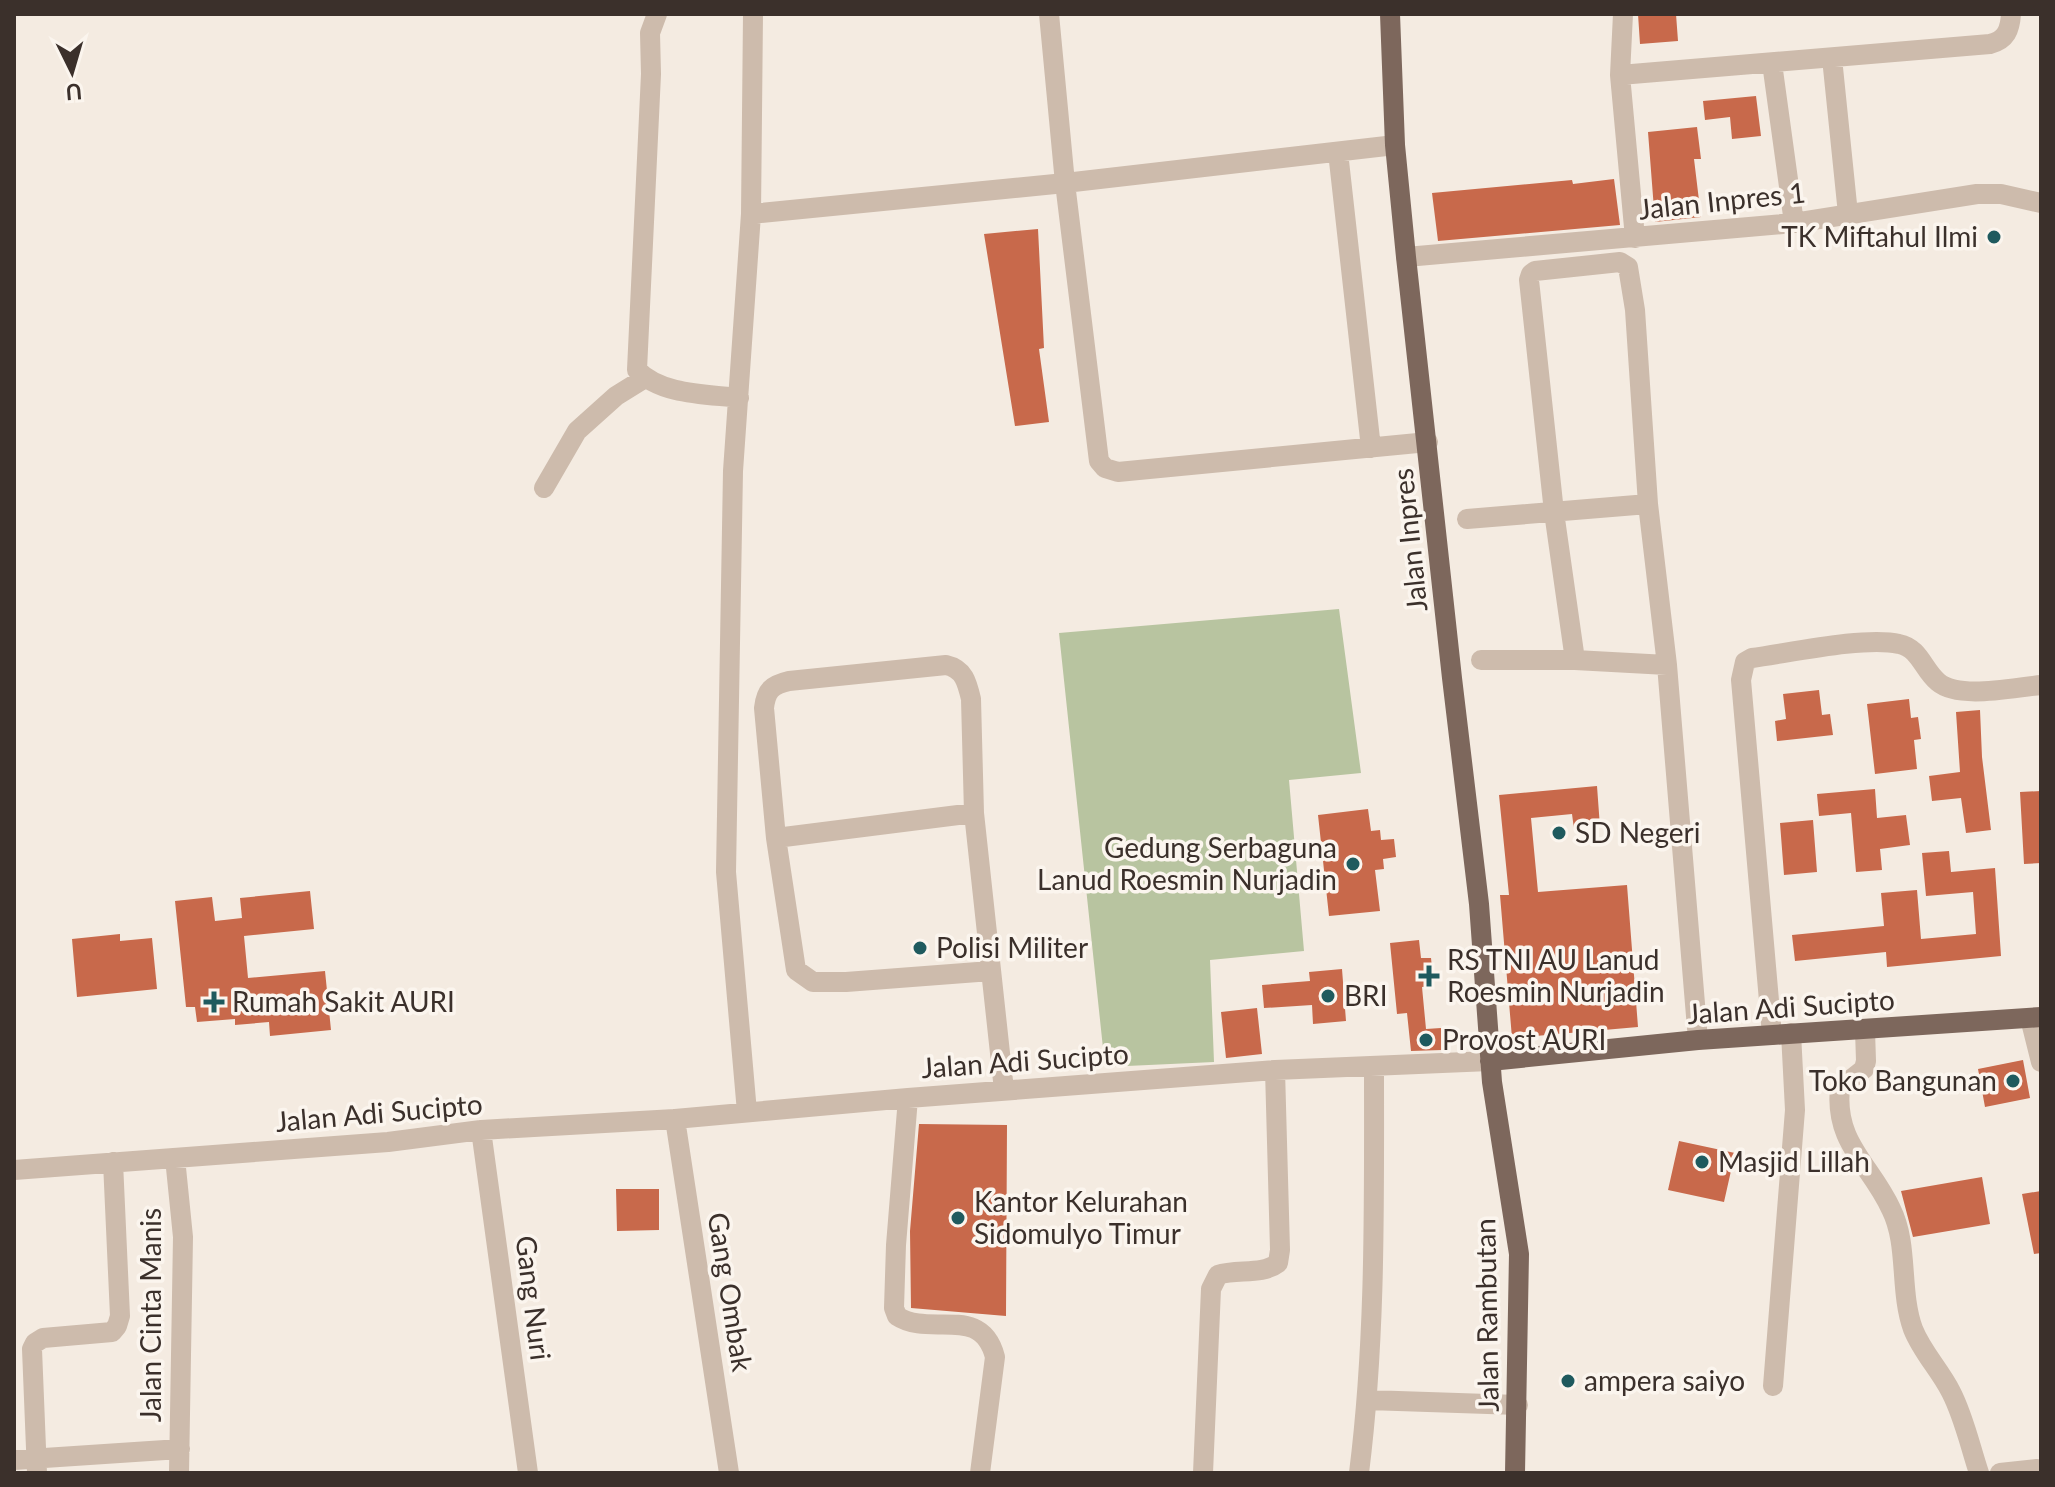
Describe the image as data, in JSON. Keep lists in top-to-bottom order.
{
  "streets": {
    "main road": ["Jalan Inpres", "Jalan Adi Sucipto", "Jalan Rambutan"],
    "street": [
      "Jalan Inpres 1",
      "Gang Ombak",
      "Gang Nuri",
      "Jalan Cinta Manis"
    ]
  },
  "crossings": [
    ["Jalan Inpres 1", "Jalan Inpres"],
    ["Jalan Inpres", "Jalan Adi Sucipto"],
    ["Jalan Inpres", "Jalan Rambutan"],
    ["Jalan Adi Sucipto", "Gang Ombak"],
    ["Jalan Adi Sucipto", "Gang Nuri"],
    ["Jalan Adi Sucipto", "Jalan Cinta Manis"],
    ["Jalan Adi Sucipto", "Jalan Rambutan"]
  ],
  "places": {
    "other": [
      "TK Miftahul Ilmi",
      "SD Negeri",
      "Gedung Serbaguna Lanud Roesmin Nurjadin",
      "Polisi Militer",
      "BRI",
      "Provost AURI",
      "Toko Bangunan",
      "Masjid Lillah",
      "Kantor Kelurahan Sidomulyo Timur",
      "ampera saiyo"
    ],
    "health": ["RS TNI AU Lanud Roesmin Nurjadin", "Rumah Sakit AURI"]
  },
  "north": "bottom"
}
